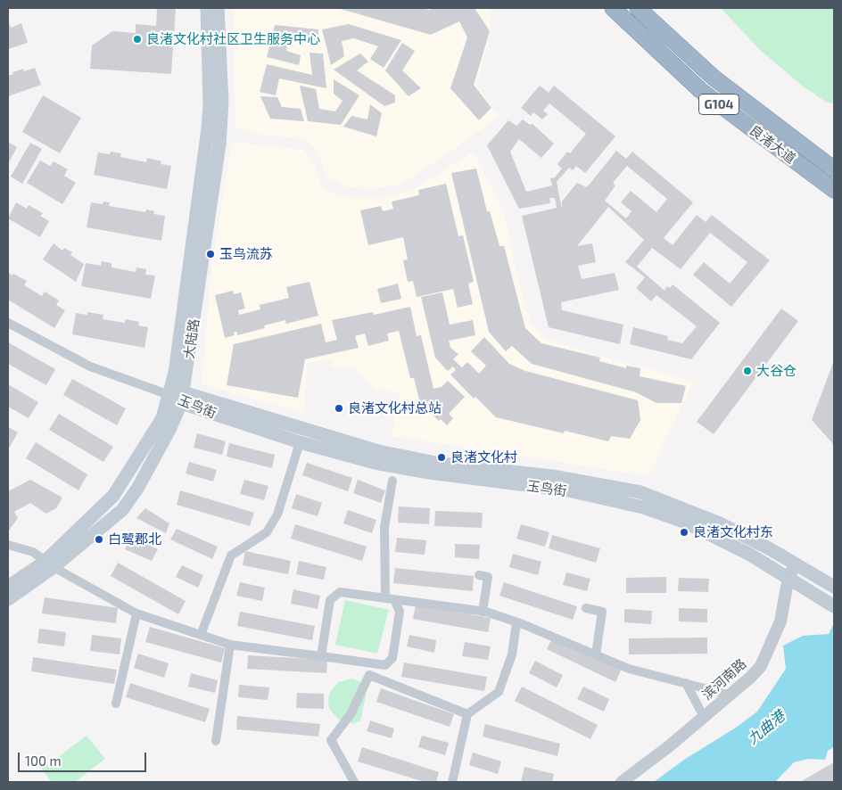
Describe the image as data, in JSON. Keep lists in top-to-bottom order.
{
  "streets": {
    "highway": ["G104", "良渚大道"],
    "main road": ["大陆路", "玉鸟街"],
    "street": ["滨河南路"]
  },
  "crossings": [
    ["大陆路", "玉鸟街"],
    ["玉鸟街", "滨河南路"]
  ],
  "water": ["九曲港"],
  "places": [
    "良渚文化村社区卫生服务中心",
    "玉鸟流苏",
    "大谷仓",
    "良渚文化村总站",
    "良渚文化村",
    "良渚文化村东",
    "白鹭郡北"
  ],
  "scale_bar": "100 m"
}
